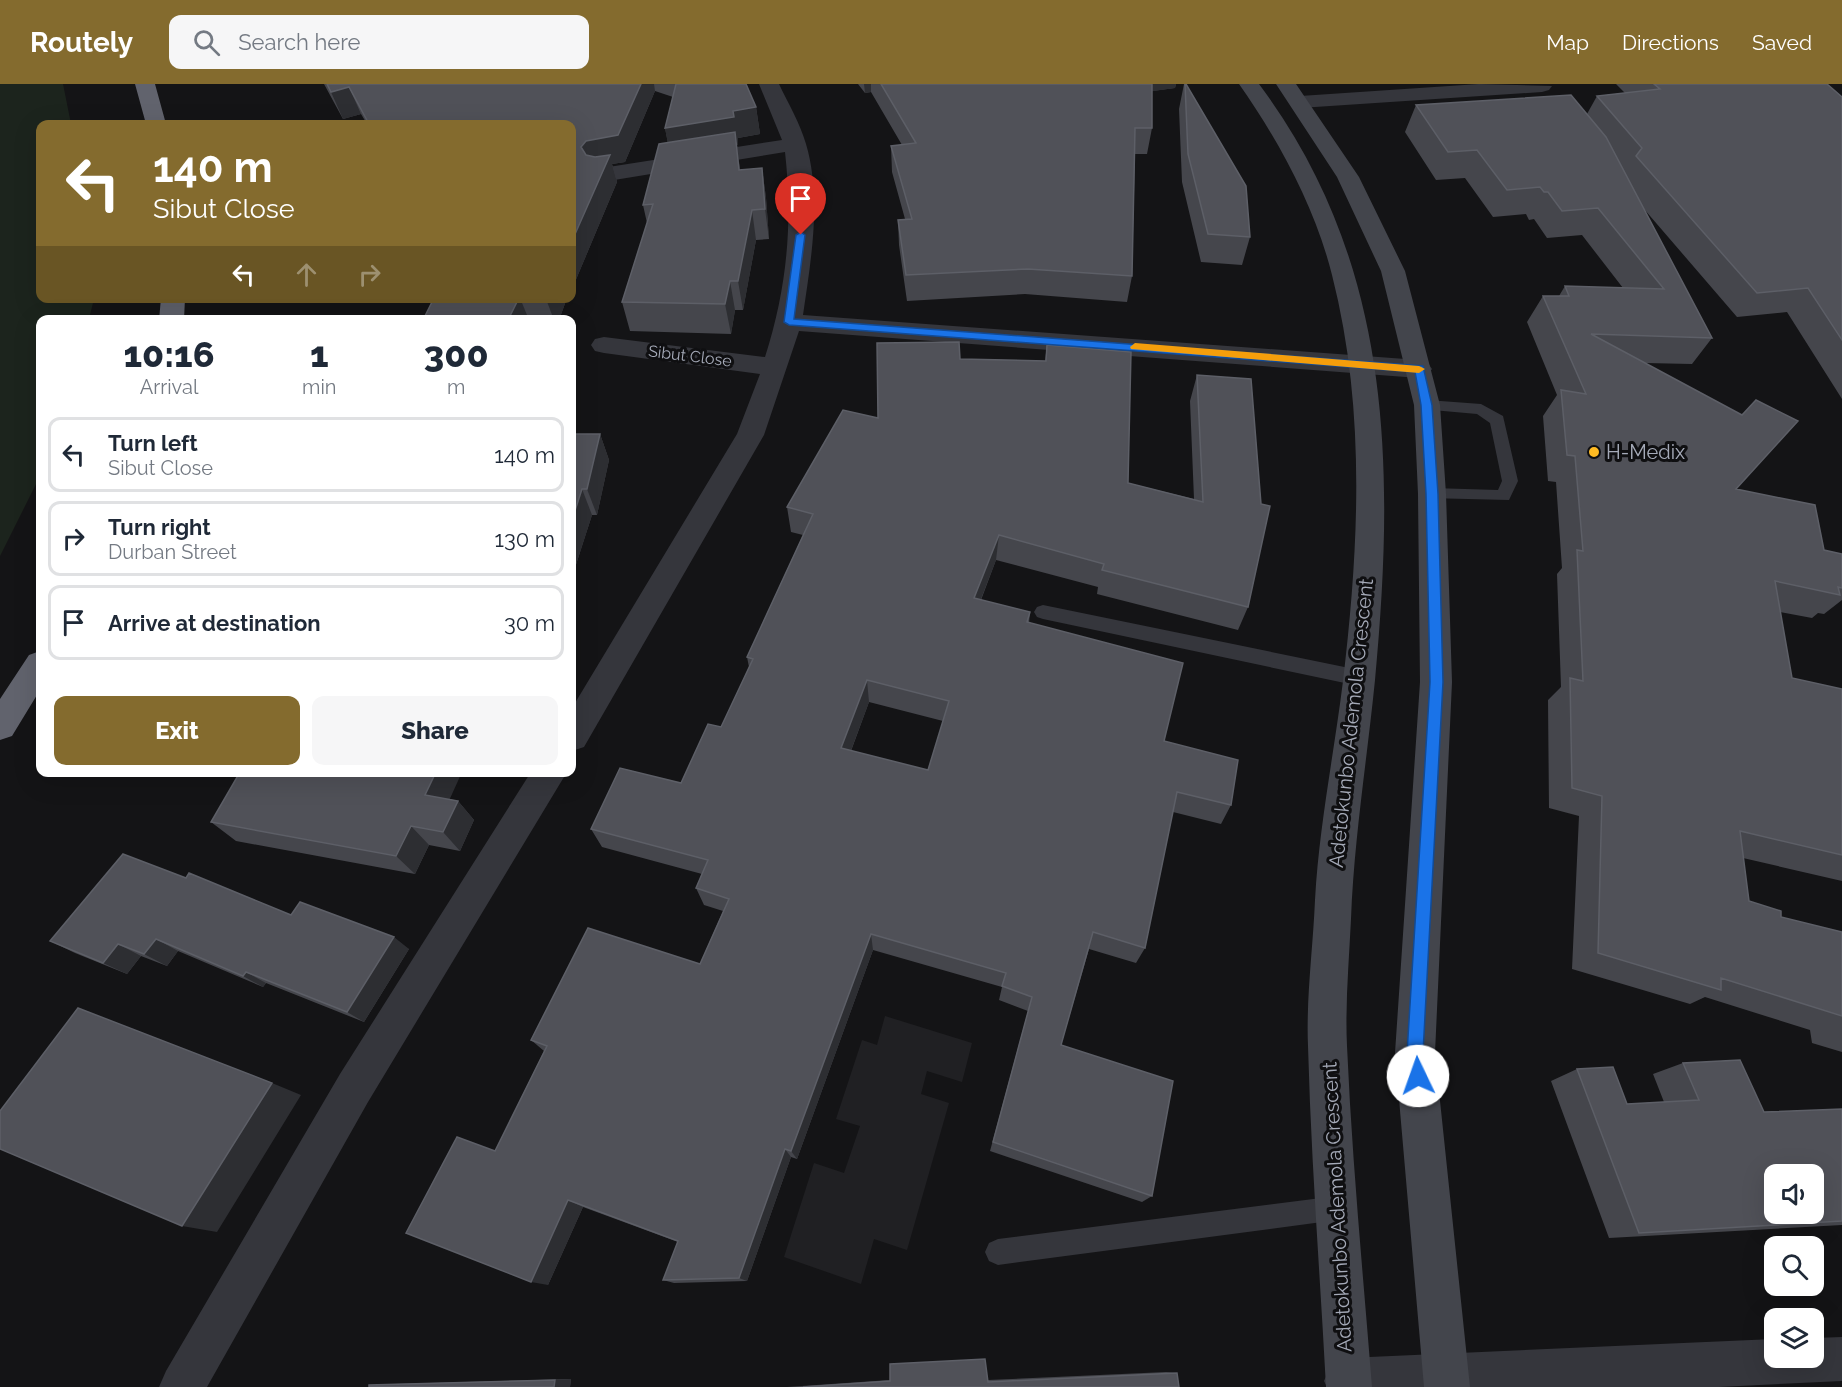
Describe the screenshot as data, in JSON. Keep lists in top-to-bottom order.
{
  "streets": {
    "main road": ["Adetokunbo Ademola Crescent"],
    "street": ["Sibut Close"]
  },
  "places": ["H-Medix"],
  "page": {
    "header": "Routely",
    "search": "Search here",
    "nav": ["Map", "Directions", "Saved"],
    "turn": ["140 m", "Sibut Close"],
    "eta": [
      "10:16",
      "Arrival",
      "1",
      "min",
      "300",
      "m"
    ],
    "list": [
      {
        "name": "Turn left",
        "note": "Sibut Close",
        "value": "140 m"
      },
      {
        "name": "Turn right",
        "note": "Durban Street",
        "value": "130 m"
      },
      {
        "name": "Arrive at destination",
        "value": "30 m"
      }
    ],
    "buttons": ["Exit", "Share"]
  }
}
